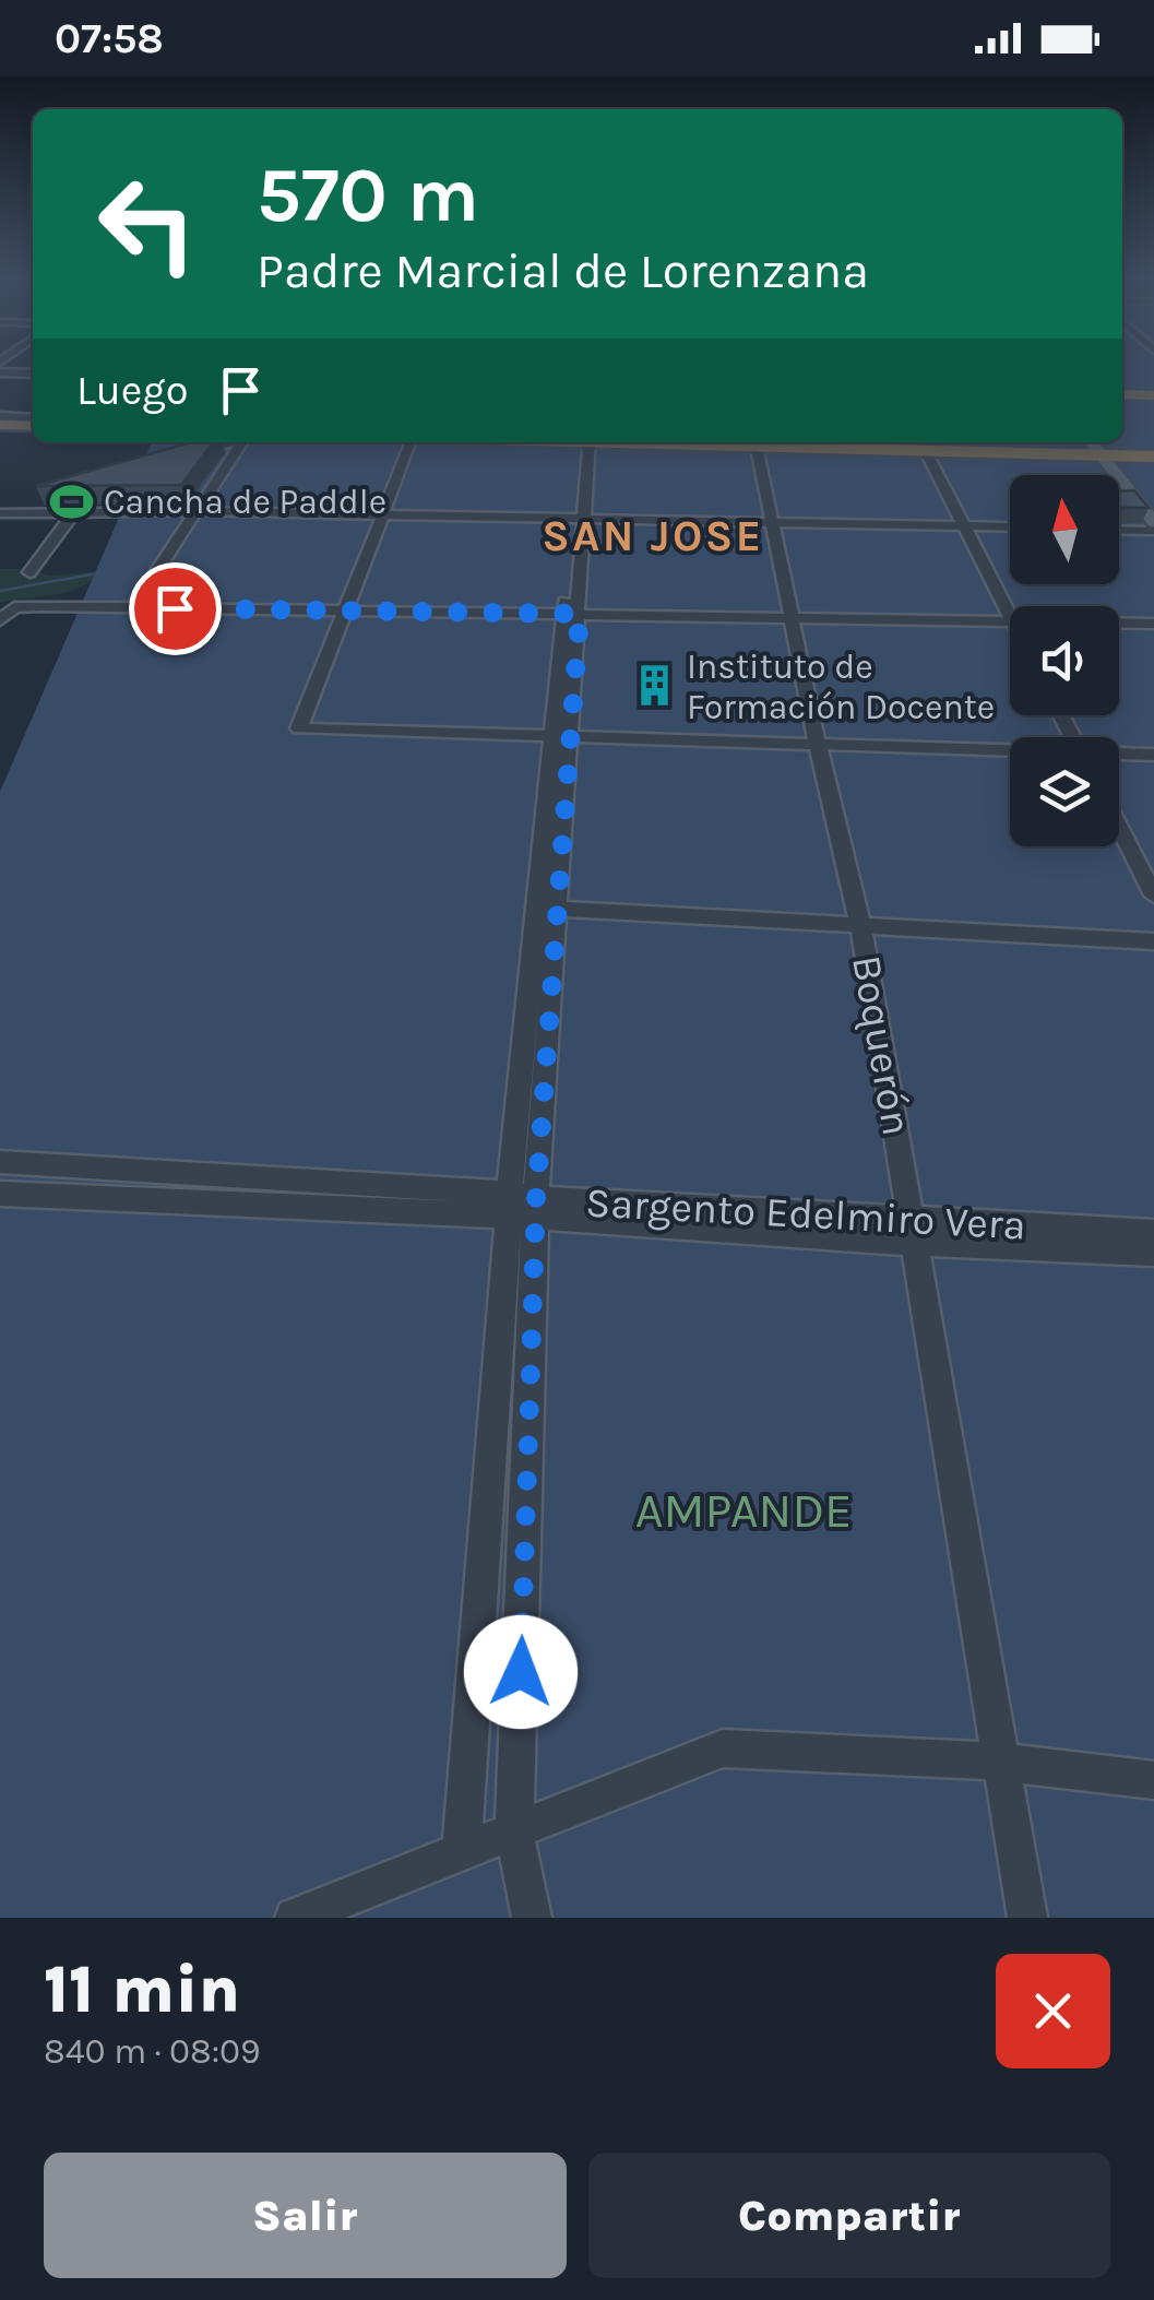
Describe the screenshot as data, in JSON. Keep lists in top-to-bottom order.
{
  "streets": {
    "street": ["Boquerón", "Sargento Edelmiro Vera"]
  },
  "crossings": [
    ["Boquerón", "Sargento Edelmiro Vera"]
  ],
  "districts": ["SAN JOSE"],
  "parks": ["AMPANDE"],
  "places": {
    "sports": ["Cancha de Paddle"],
    "building": ["Instituto de Formación Docente"]
  },
  "north": "top",
  "page": {
    "status": "07:58",
    "turn": ["570 m", "Padre Marcial de Lorenzana"],
    "then": "Luego",
    "heading": ["11 min", "840 m · 08:09"],
    "buttons": ["Salir", "Compartir"]
  }
}
